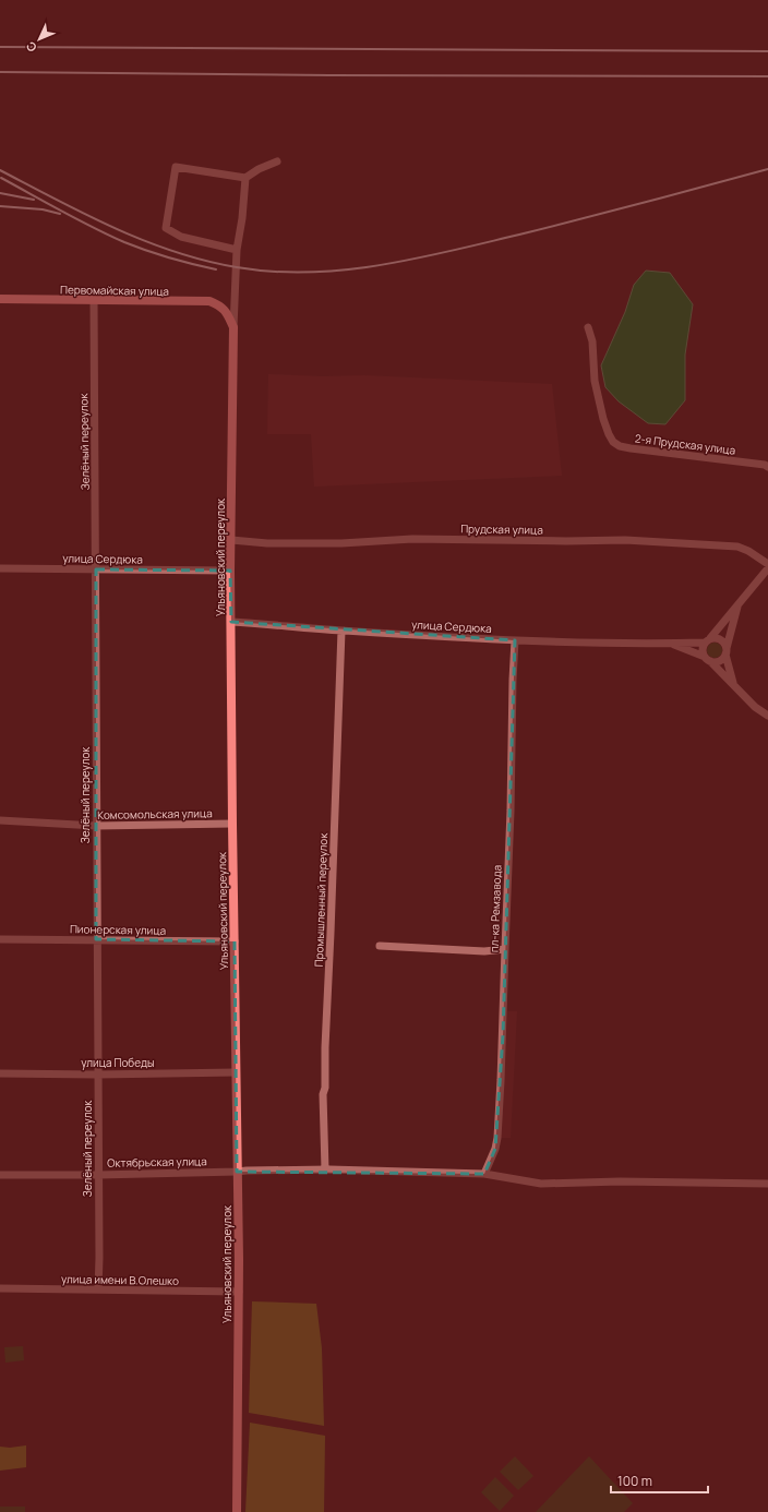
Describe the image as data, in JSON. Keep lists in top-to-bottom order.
{
  "streets": {
    "main road": ["Первомайская улица", "Ульяновский переулок"],
    "street": [
      "Зелёный переулок",
      "2-я Прудская улица",
      "Прудская улица",
      "улица Сердюка",
      "Комсомольская улица",
      "Промышленный переулок",
      "пл-ка Ремзавода",
      "Пионерская улица",
      "улица Победы",
      "Октябрьская улица",
      "улица имени В.Олешко"
    ]
  },
  "crossings": [
    ["Первомайская улица", "Зелёный переулок"],
    ["Первомайская улица", "Ульяновский переулок"],
    ["Зелёный переулок", "улица Сердюка"],
    ["Зелёный переулок", "Комсомольская улица"],
    ["Зелёный переулок", "Пионерская улица"],
    ["Зелёный переулок", "улица Победы"],
    ["Зелёный переулок", "Октябрьская улица"],
    ["Зелёный переулок", "улица имени В.Олешко"],
    ["Прудская улица", "Ульяновский переулок"],
    ["Ульяновский переулок", "улица Сердюка"],
    ["Ульяновский переулок", "Комсомольская улица"],
    ["Ульяновский переулок", "Пионерская улица"],
    ["Ульяновский переулок", "улица Победы"],
    ["Ульяновский переулок", "Октябрьская улица"],
    ["Ульяновский переулок", "улица имени В.Олешко"],
    ["улица Сердюка", "Промышленный переулок"],
    ["улица Сердюка", "пл-ка Ремзавода"],
    ["Промышленный переулок", "Октябрьская улица"],
    ["пл-ка Ремзавода", "Октябрьская улица"]
  ],
  "scale_bar": "100 m",
  "north": "bottom left"
}
